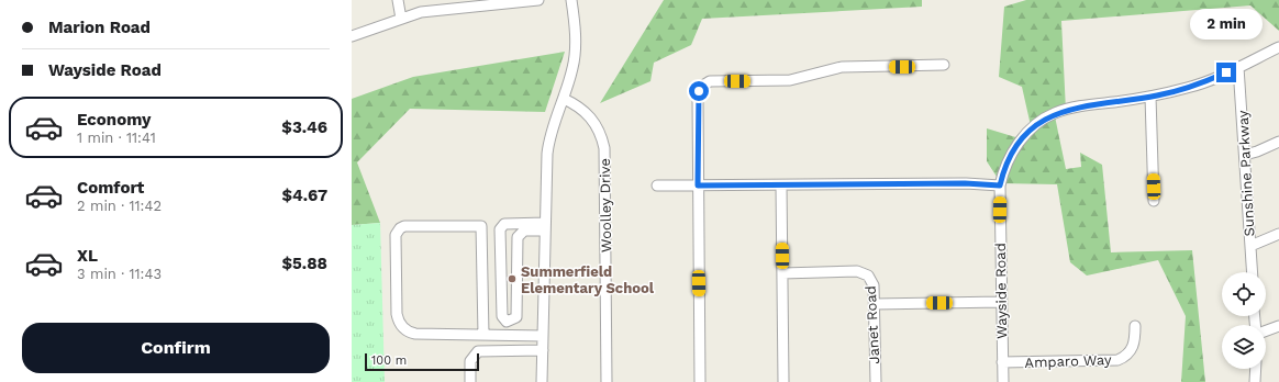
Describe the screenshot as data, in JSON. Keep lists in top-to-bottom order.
{
  "streets": {
    "street": [
      "Sunshine Parkway",
      "Woolley Drive",
      "Wayside Road",
      "Janet Road",
      "Amparo Way"
    ]
  },
  "crossings": [
    ["Sunshine Parkway", "Wayside Road"],
    ["Wayside Road", "Amparo Way"]
  ],
  "places": ["Summerfield Elementary School"],
  "scale_bar": "100 m",
  "page": {
    "banner": ["Marion Road", "Wayside Road"],
    "bubble": "2 min",
    "list": [
      {
        "name": "Economy",
        "note": "1 min · 11:41",
        "value": "$3.46"
      },
      {
        "name": "Comfort",
        "note": "2 min · 11:42",
        "value": "$4.67"
      },
      {
        "name": "XL",
        "note": "3 min · 11:43",
        "value": "$5.88"
      }
    ],
    "buttons": "Confirm",
    "scale": "100 m"
  }
}
